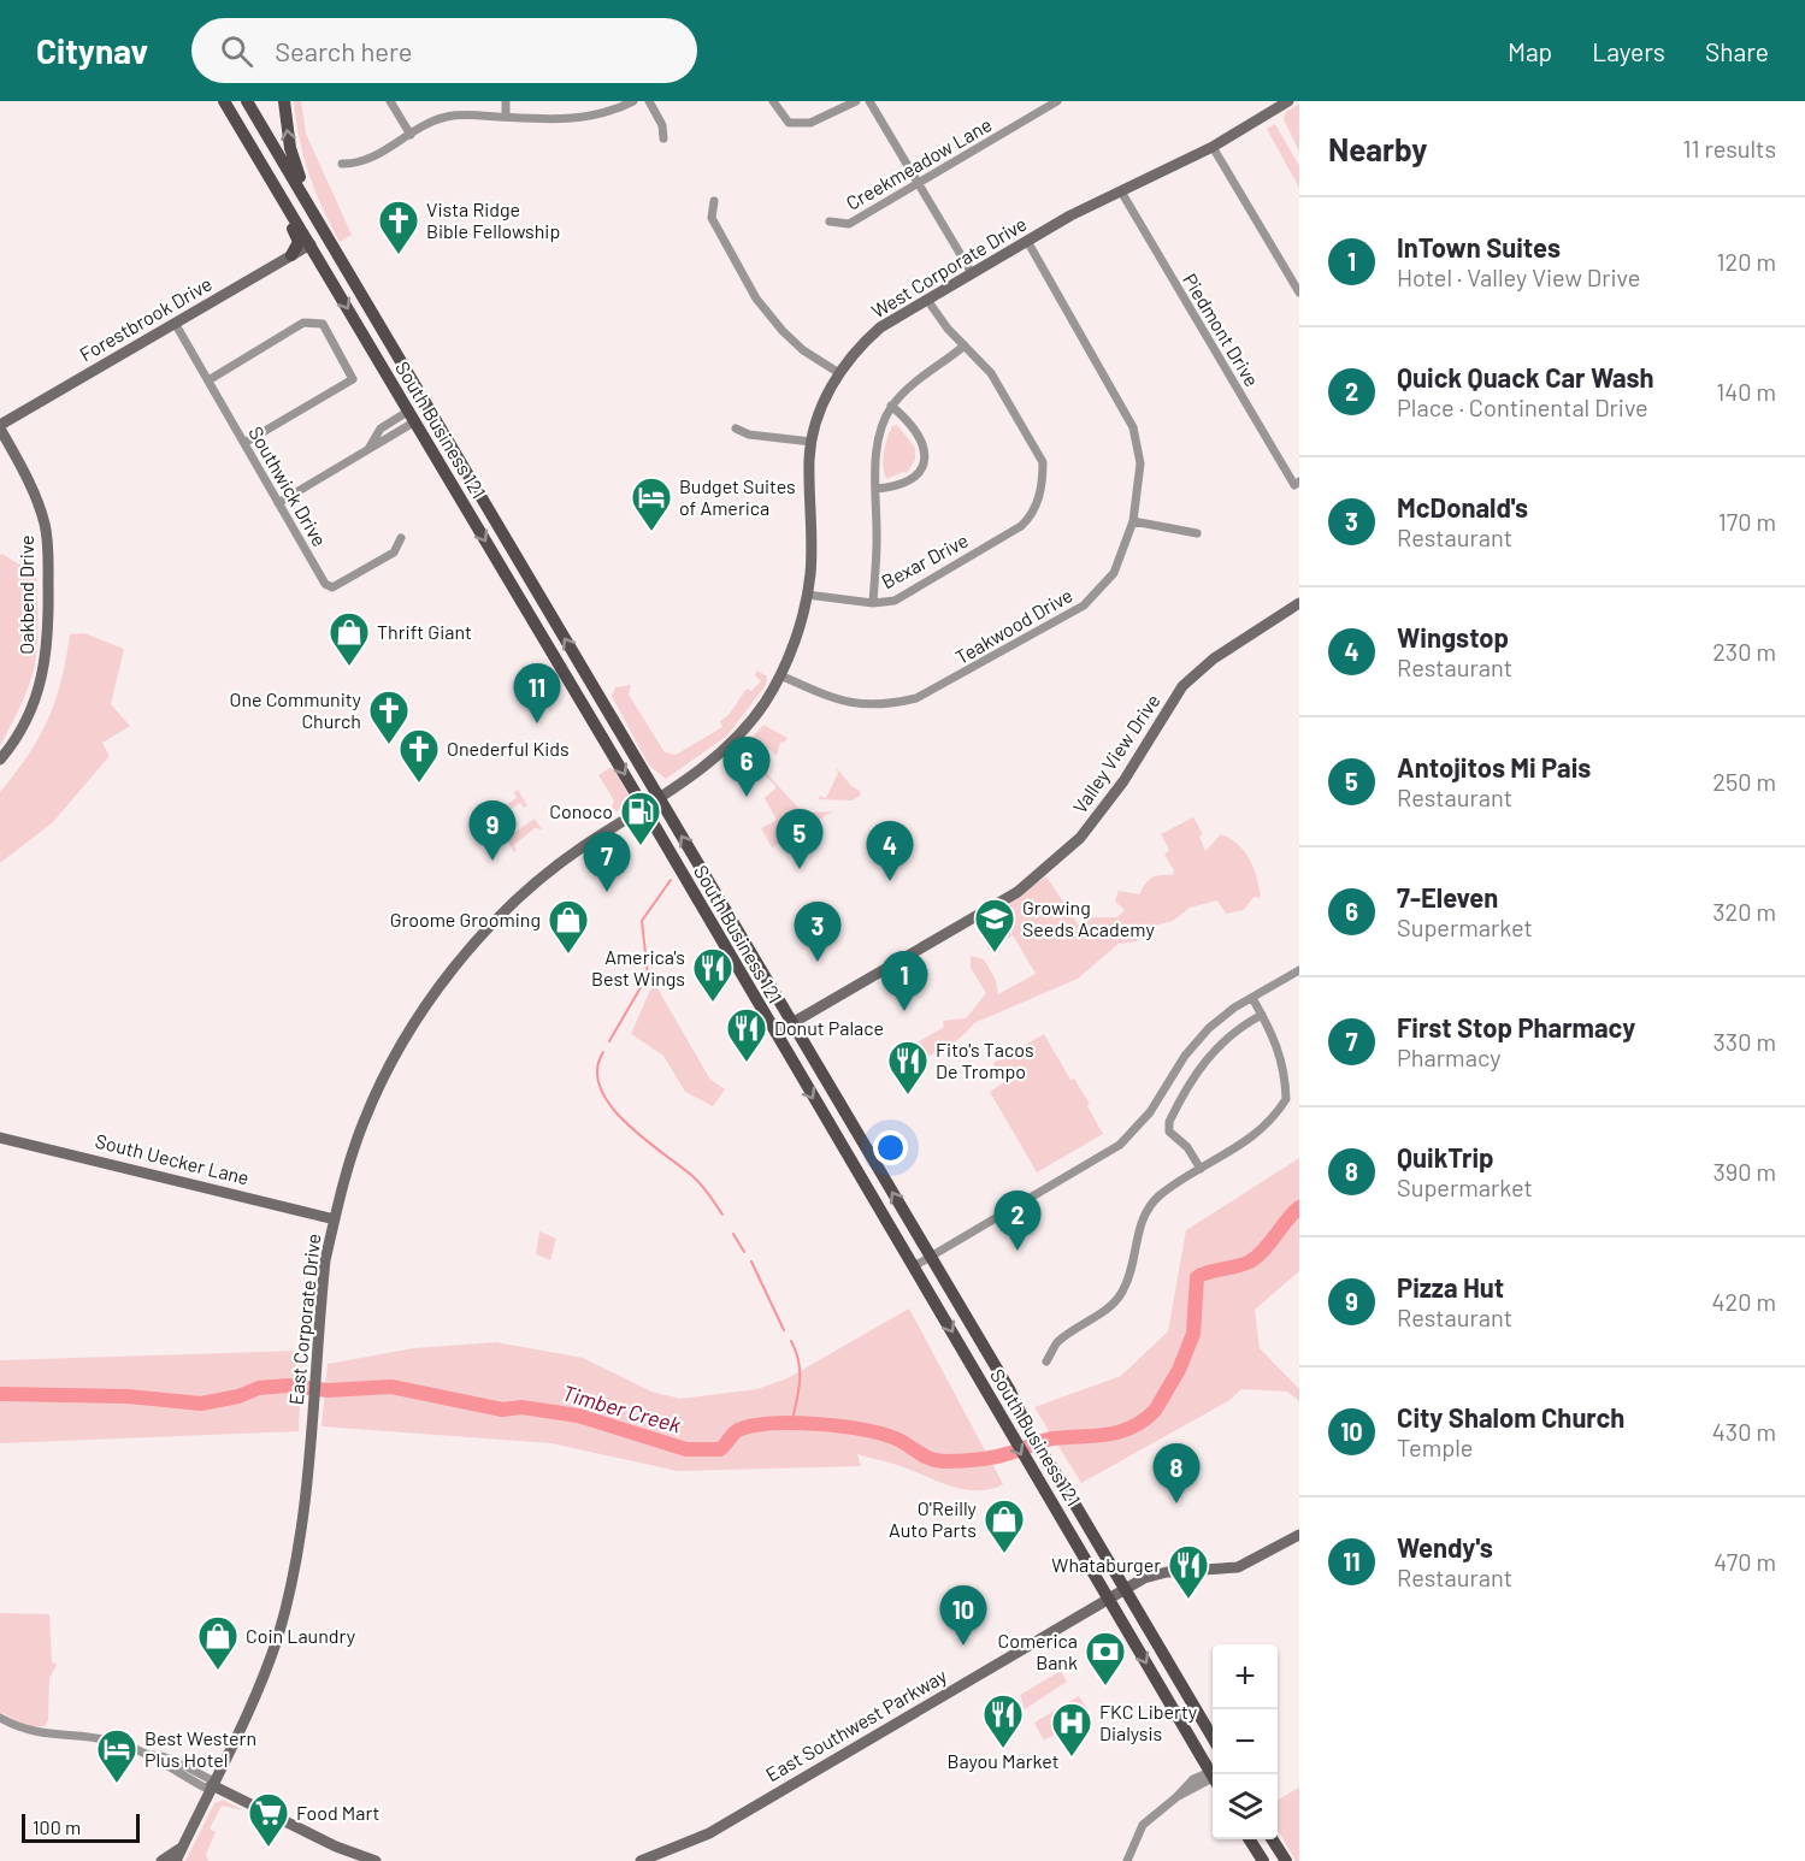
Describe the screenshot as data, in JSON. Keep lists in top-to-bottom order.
{
  "streets": {
    "main road": ["South Business 121"],
    "street": [
      "Creekmeadow Lane",
      "West Corporate Drive",
      "Forestbrook Drive",
      "Piedmont Drive",
      "Southwick Drive",
      "Bexar Drive",
      "Oakbend Drive",
      "Teakwood Drive",
      "Valley View Drive",
      "South Uecker Lane",
      "East Corporate Drive",
      "East Southwest Parkway"
    ]
  },
  "crossings": [
    ["West Corporate Drive", "Piedmont Drive"],
    ["West Corporate Drive", "South Business 121"],
    ["West Corporate Drive", "Bexar Drive"],
    ["West Corporate Drive", "Teakwood Drive"],
    ["West Corporate Drive", "East Corporate Drive"],
    ["Forestbrook Drive", "South Business 121"],
    ["Forestbrook Drive", "Southwick Drive"],
    ["Forestbrook Drive", "Oakbend Drive"],
    ["South Business 121", "Valley View Drive"],
    ["South Business 121", "East Corporate Drive"],
    ["South Business 121", "East Southwest Parkway"],
    ["South Uecker Lane", "East Corporate Drive"]
  ],
  "water": ["Timber Creek"],
  "places": {
    "church": ["Vista Ridge Bible Fellowship", "One Community Church", "Onederful Kids"],
    "hotel": ["Budget Suites of America", "Best Western Plus Hotel"],
    "shop": [
      "Thrift Giant",
      "Groome Grooming",
      "O'Reilly Auto Parts",
      "Coin Laundry"
    ],
    "fuel station": ["Conoco"],
    "school or university": ["Growing Seeds Academy"],
    "restaurant": [
      "America's Best Wings",
      "Donut Palace",
      "Fito's Tacos De Trompo",
      "Whataburger",
      "Bayou Market"
    ],
    "bank": ["Comerica Bank"],
    "hospital": ["FKC Liberty Dialysis"],
    "supermarket": ["Food Mart"]
  },
  "scale_bar": "100 m",
  "page": {
    "header": "Citynav",
    "search": "Search here",
    "nav": ["Map", "Layers", "Share"],
    "heading": ["Nearby", "11 results"],
    "list": [
      {
        "mark": "1",
        "name": "InTown Suites",
        "note": "Hotel · Valley View Drive",
        "value": "120 m"
      },
      {
        "mark": "2",
        "name": "Quick Quack Car Wash",
        "note": "Place · Continental Drive",
        "value": "140 m"
      },
      {
        "mark": "3",
        "name": "McDonald's",
        "note": "Restaurant",
        "value": "170 m"
      },
      {
        "mark": "4",
        "name": "Wingstop",
        "note": "Restaurant",
        "value": "230 m"
      },
      {
        "mark": "5",
        "name": "Antojitos Mi Pais",
        "note": "Restaurant",
        "value": "250 m"
      },
      {
        "mark": "6",
        "name": "7-Eleven",
        "note": "Supermarket",
        "value": "320 m"
      },
      {
        "mark": "7",
        "name": "First Stop Pharmacy",
        "note": "Pharmacy",
        "value": "330 m"
      },
      {
        "mark": "8",
        "name": "QuikTrip",
        "note": "Supermarket",
        "value": "390 m"
      },
      {
        "mark": "9",
        "name": "Pizza Hut",
        "note": "Restaurant",
        "value": "420 m"
      },
      {
        "mark": "10",
        "name": "City Shalom Church",
        "note": "Temple",
        "value": "430 m"
      },
      {
        "mark": "11",
        "name": "Wendy's",
        "note": "Restaurant",
        "value": "470 m"
      }
    ],
    "pins": [
      "11",
      "6",
      "9",
      "5",
      "4",
      "7",
      "3",
      "1",
      "2",
      "8",
      "10"
    ],
    "map_buttons": ["+", "−"],
    "scale": "100 m"
  }
}
